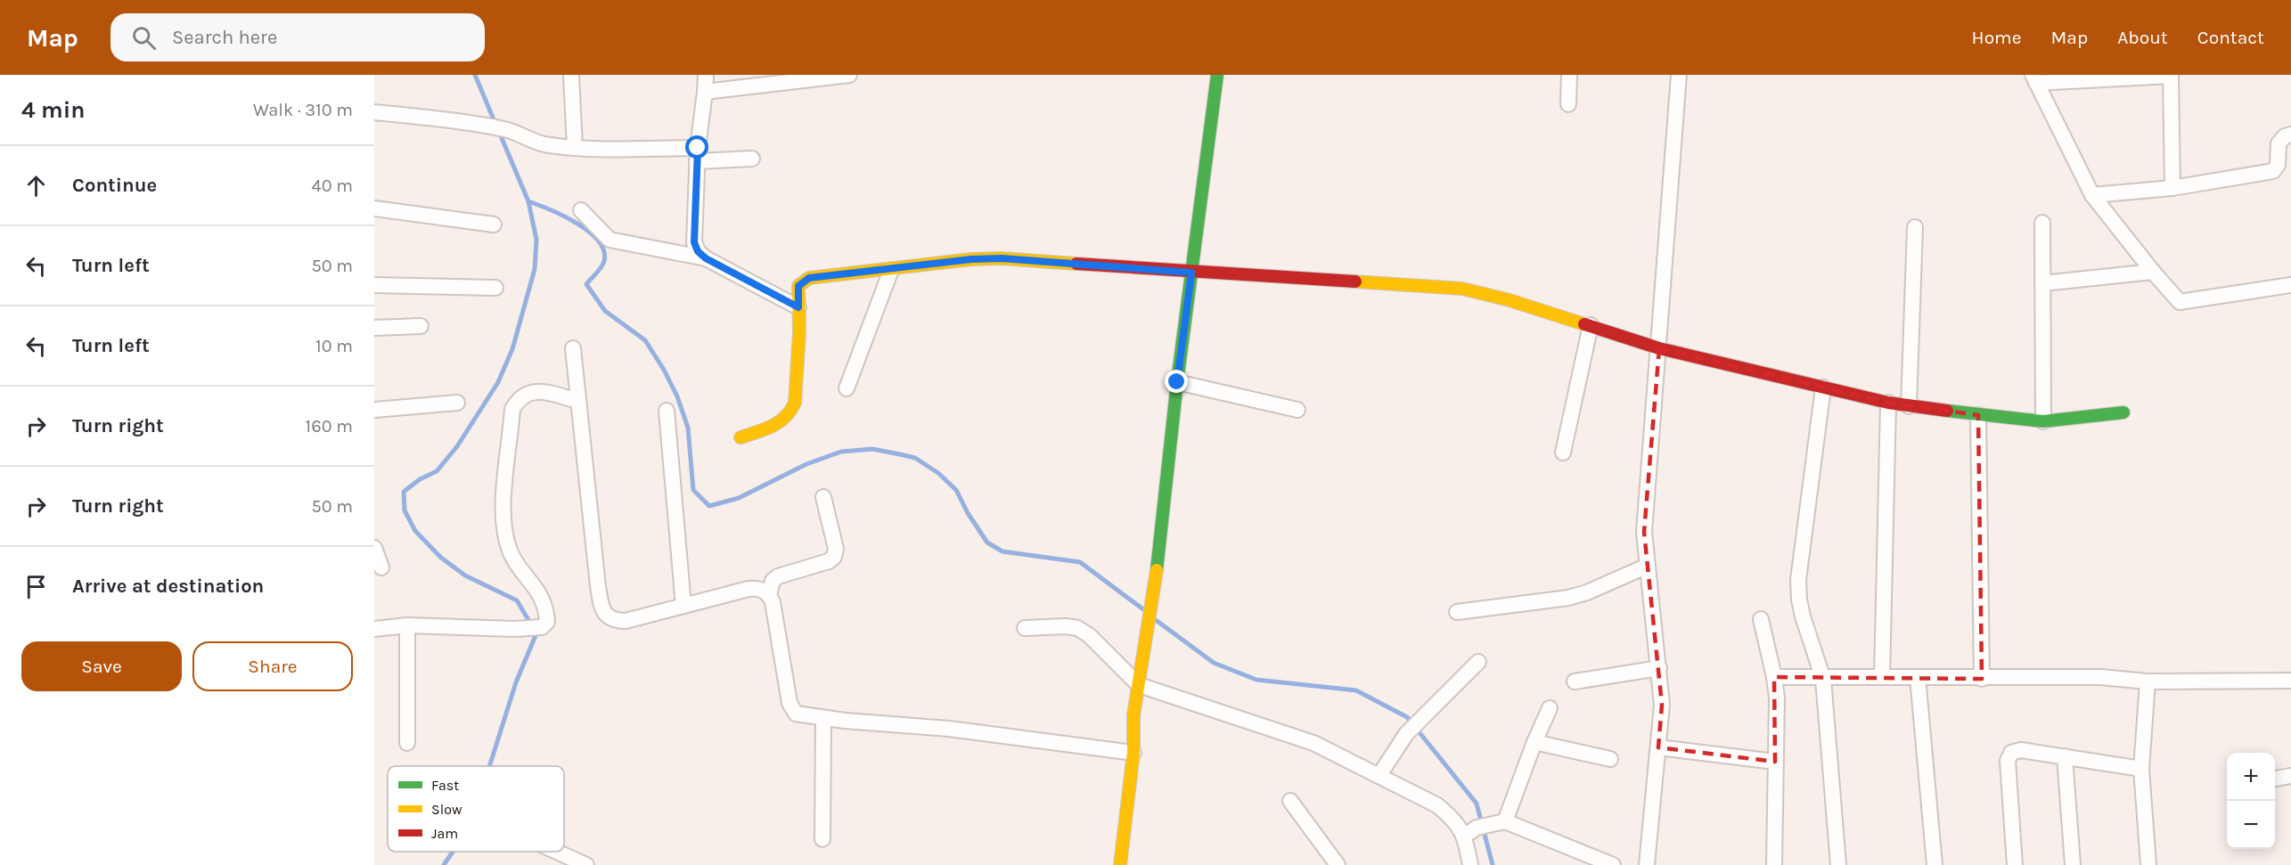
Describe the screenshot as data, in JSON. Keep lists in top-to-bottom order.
{
  "legend": ["Fast", "Slow", "Jam"],
  "page": {
    "header": "Map",
    "search": "Search here",
    "nav": [
      "Home",
      "Map",
      "About",
      "Contact"
    ],
    "heading": ["4 min", "Walk · 310 m"],
    "list": [
      ["Continue", "40 m"],
      ["Turn left", "50 m"],
      ["Turn left", "10 m"],
      ["Turn right", "160 m"],
      ["Turn right", "50 m"],
      "Arrive at destination"
    ],
    "buttons": ["Save", "Share"],
    "map_buttons": ["+", "−"]
  }
}
